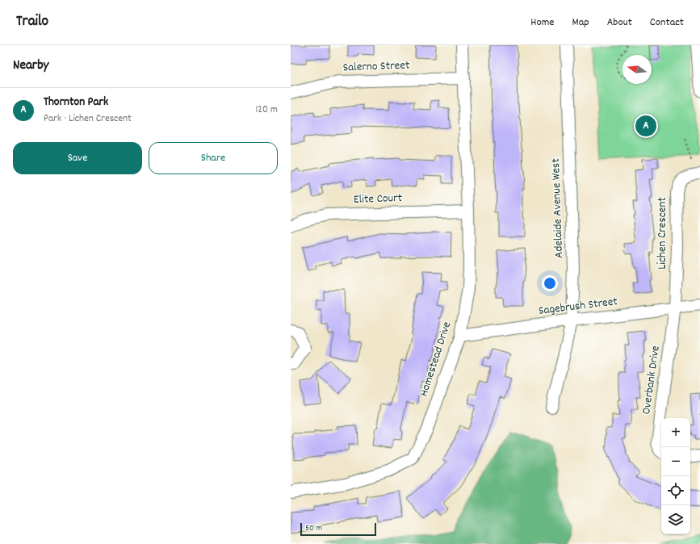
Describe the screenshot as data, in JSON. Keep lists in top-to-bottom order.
{
  "streets": {
    "street": [
      "Salerno Street",
      "Elite Court",
      "Adelaide Avenue West",
      "Lichen Crescent",
      "Sagebrush Street",
      "Homestead Drive",
      "Overbank Drive"
    ]
  },
  "crossings": [
    ["Salerno Street", "Homestead Drive"],
    ["Elite Court", "Homestead Drive"],
    ["Adelaide Avenue West", "Sagebrush Street"],
    ["Lichen Crescent", "Sagebrush Street"],
    ["Lichen Crescent", "Overbank Drive"],
    ["Sagebrush Street", "Homestead Drive"],
    ["Sagebrush Street", "Overbank Drive"]
  ],
  "scale_bar": "50 m",
  "north": "left",
  "page": {
    "header": "Trailo",
    "nav": [
      "Home",
      "Map",
      "About",
      "Contact"
    ],
    "heading": "Nearby",
    "list": [
      {
        "mark": "A",
        "name": "Thornton Park",
        "note": "Park · Lichen Crescent",
        "value": "120 m"
      }
    ],
    "pins": "A",
    "buttons": ["Save", "Share"],
    "map_buttons": ["+", "−"],
    "scale": "50 m"
  }
}
